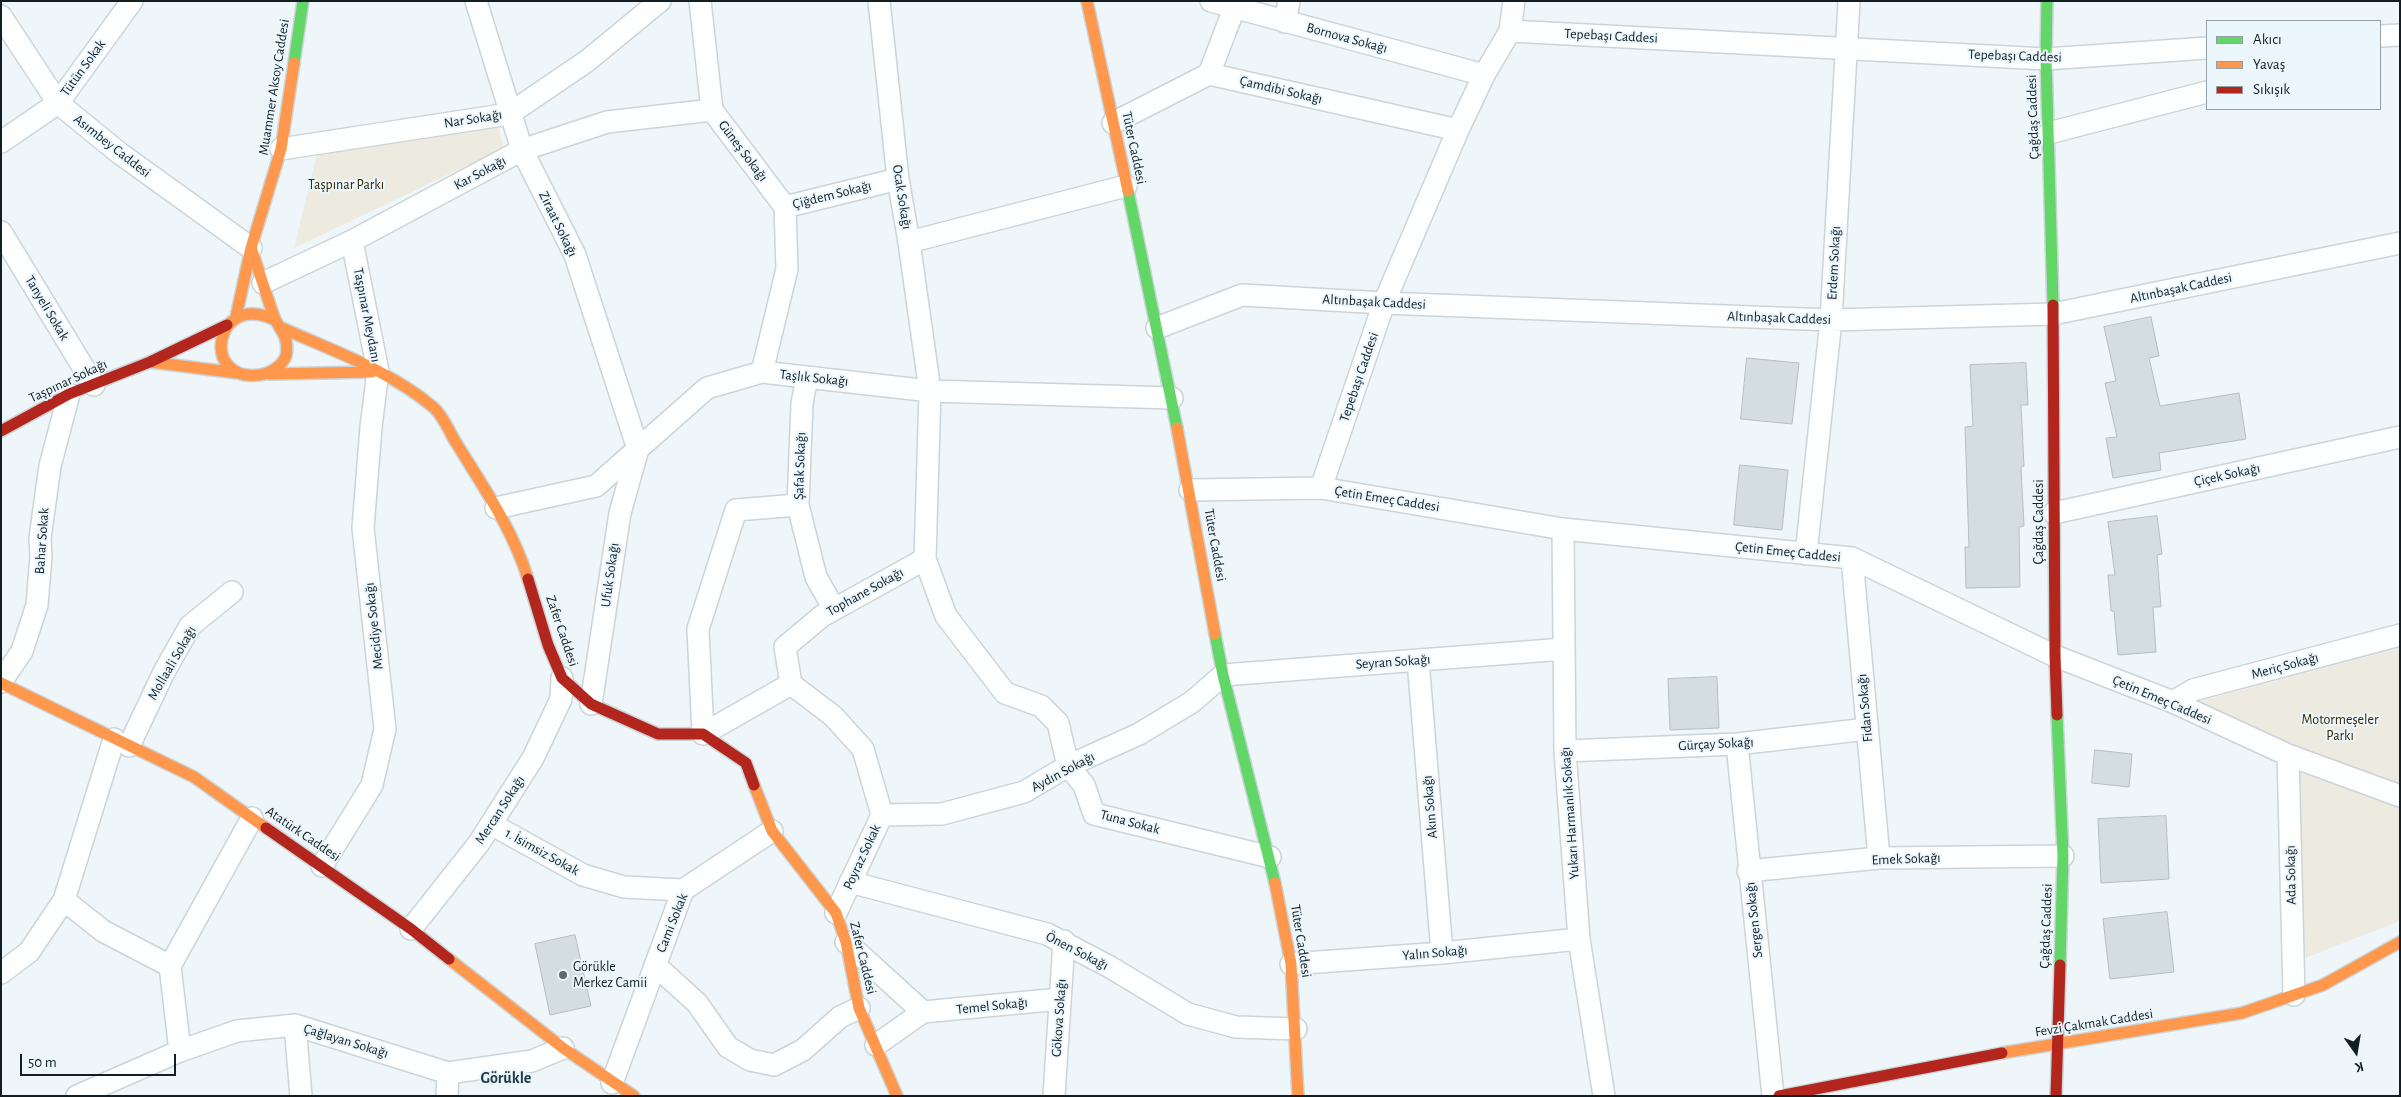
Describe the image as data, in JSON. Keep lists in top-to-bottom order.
{
  "streets": {
    "street": [
      "Tepebaşı Caddesi",
      "Bornova Sokağı",
      "Tütün Sokak",
      "Muammer Aksoy Caddesi",
      "Çamdibi Sokağı",
      "Çağdaş Caddesi",
      "Nar Sokağı",
      "Asımbey Caddesi",
      "Tüter Caddesi",
      "Güneş Sokağı",
      "Kar Sokağı",
      "Çiğdem Sokağı",
      "Ocak Sokağı",
      "Ziraat Sokağı",
      "Erdem Sokağı",
      "Altınbaşak Caddesi",
      "Tanyeli Sokak",
      "Taşpınar Meydanı",
      "Taşlık Sokağı",
      "Taşpınar Sokağı",
      "Şafak Sokağı",
      "Çiçek Sokağı",
      "Çetin Emeç Caddesi",
      "Bahar Sokak",
      "Ufuk Sokağı",
      "Tophane Sokağı",
      "Mecidiye Sokağı",
      "Zafer Caddesi",
      "Seyran Sokağı",
      "Mollaali Sokağı",
      "Meriç Sokağı",
      "Fidan Sokağı",
      "Gürçay Sokağı",
      "Aydın Sokağı",
      "Akın Sokağı",
      "Mercan Sokağı",
      "Yukarı Harmanlık Sokağı",
      "Tuna Sokak",
      "Atatürk Caddesi",
      "1. İsimsiz Sokak",
      "Poyraz Sokak",
      "Emek Sokağı",
      "Ada Sokağı",
      "Sergen Sokağı",
      "Cami Sokak",
      "Önen Sokağı",
      "Yalın Sokağı",
      "Temel Sokağı",
      "Gökova Sokağı",
      "Fevzi Çakmak Caddesi",
      "Çağlayan Sokağı"
    ]
  },
  "crossings": [
    ["Tepebaşı Caddesi", "Bornova Sokağı"],
    ["Tepebaşı Caddesi", "Çamdibi Sokağı"],
    ["Tepebaşı Caddesi", "Çağdaş Caddesi"],
    ["Tepebaşı Caddesi", "Erdem Sokağı"],
    ["Tepebaşı Caddesi", "Altınbaşak Caddesi"],
    ["Tepebaşı Caddesi", "Çetin Emeç Caddesi"],
    ["Tütün Sokak", "Asımbey Caddesi"],
    ["Muammer Aksoy Caddesi", "Nar Sokağı"],
    ["Muammer Aksoy Caddesi", "Asımbey Caddesi"],
    ["Muammer Aksoy Caddesi", "Taşpınar Meydanı"],
    ["Muammer Aksoy Caddesi", "Taşpınar Sokağı"],
    ["Muammer Aksoy Caddesi", "Zafer Caddesi"],
    ["Çağdaş Caddesi", "Altınbaşak Caddesi"],
    ["Çağdaş Caddesi", "Çiçek Sokağı"],
    ["Çağdaş Caddesi", "Çetin Emeç Caddesi"],
    ["Çağdaş Caddesi", "Emek Sokağı"],
    ["Çağdaş Caddesi", "Fevzi Çakmak Caddesi"],
    ["Nar Sokağı", "Ziraat Sokağı"],
    ["Tüter Caddesi", "Altınbaşak Caddesi"],
    ["Tüter Caddesi", "Taşlık Sokağı"],
    ["Tüter Caddesi", "Çetin Emeç Caddesi"],
    ["Tüter Caddesi", "Seyran Sokağı"],
    ["Tüter Caddesi", "Aydın Sokağı"],
    ["Tüter Caddesi", "Tuna Sokak"],
    ["Tüter Caddesi", "Önen Sokağı"],
    ["Tüter Caddesi", "Yalın Sokağı"],
    ["Güneş Sokağı", "Kar Sokağı"],
    ["Güneş Sokağı", "Çiğdem Sokağı"],
    ["Kar Sokağı", "Ziraat Sokağı"],
    ["Kar Sokağı", "Taşpınar Meydanı"],
    ["Çiğdem Sokağı", "Ocak Sokağı"],
    ["Çiğdem Sokağı", "Taşlık Sokağı"],
    ["Ocak Sokağı", "Taşlık Sokağı"],
    ["Ziraat Sokağı", "Taşlık Sokağı"],
    ["Ziraat Sokağı", "Ufuk Sokağı"],
    ["Erdem Sokağı", "Altınbaşak Caddesi"],
    ["Erdem Sokağı", "Çetin Emeç Caddesi"],
    ["Tanyeli Sokak", "Taşpınar Sokağı"],
    ["Taşpınar Meydanı", "Taşpınar Sokağı"],
    ["Taşpınar Meydanı", "Mecidiye Sokağı"],
    ["Taşpınar Meydanı", "Zafer Caddesi"],
    ["Taşlık Sokağı", "Şafak Sokağı"],
    ["Taşlık Sokağı", "Ufuk Sokağı"],
    ["Taşlık Sokağı", "Zafer Caddesi"],
    ["Taşpınar Sokağı", "Bahar Sokak"],
    ["Taşpınar Sokağı", "Zafer Caddesi"],
    ["Şafak Sokağı", "Tophane Sokağı"],
    ["Çetin Emeç Caddesi", "Meriç Sokağı"],
    ["Çetin Emeç Caddesi", "Fidan Sokağı"],
    ["Çetin Emeç Caddesi", "Yukarı Harmanlık Sokağı"],
    ["Çetin Emeç Caddesi", "Ada Sokağı"],
    ["Bahar Sokak", "Atatürk Caddesi"],
    ["Ufuk Sokağı", "Zafer Caddesi"],
    ["Tophane Sokağı", "Tuna Sokak"],
    ["Tophane Sokağı", "Poyraz Sokak"],
    ["Mecidiye Sokağı", "Zafer Caddesi"],
    ["Mecidiye Sokağı", "Atatürk Caddesi"],
    ["Zafer Caddesi", "Mercan Sokağı"],
    ["Zafer Caddesi", "Poyraz Sokak"],
    ["Zafer Caddesi", "Cami Sokak"],
    ["Zafer Caddesi", "Temel Sokağı"],
    ["Seyran Sokağı", "Aydın Sokağı"],
    ["Seyran Sokağı", "Akın Sokağı"],
    ["Seyran Sokağı", "Yukarı Harmanlık Sokağı"],
    ["Mollaali Sokağı", "Atatürk Caddesi"],
    ["Fidan Sokağı", "Gürçay Sokağı"],
    ["Fidan Sokağı", "Emek Sokağı"],
    ["Gürçay Sokağı", "Yukarı Harmanlık Sokağı"],
    ["Gürçay Sokağı", "Sergen Sokağı"],
    ["Aydın Sokağı", "Tuna Sokak"],
    ["Aydın Sokağı", "Poyraz Sokak"],
    ["Akın Sokağı", "Yalın Sokağı"],
    ["Mercan Sokağı", "Atatürk Caddesi"],
    ["Mercan Sokağı", "1. İsimsiz Sokak"],
    ["Yukarı Harmanlık Sokağı", "Yalın Sokağı"],
    ["Atatürk Caddesi", "Çağlayan Sokağı"],
    ["1. İsimsiz Sokak", "Cami Sokak"],
    ["Poyraz Sokak", "Önen Sokağı"],
    ["Emek Sokağı", "Sergen Sokağı"],
    ["Ada Sokağı", "Fevzi Çakmak Caddesi"],
    ["Önen Sokağı", "Gökova Sokağı"],
    ["Temel Sokağı", "Gökova Sokağı"]
  ],
  "districts": ["Görükle"],
  "parks": ["Taşpınar Parkı", "Motormeşeler Parkı"],
  "places": ["Görükle Merkez Camii"],
  "legend": ["Akıcı", "Yavaş", "Sıkışık"],
  "scale_bar": "50 m",
  "north": "bottom"
}
